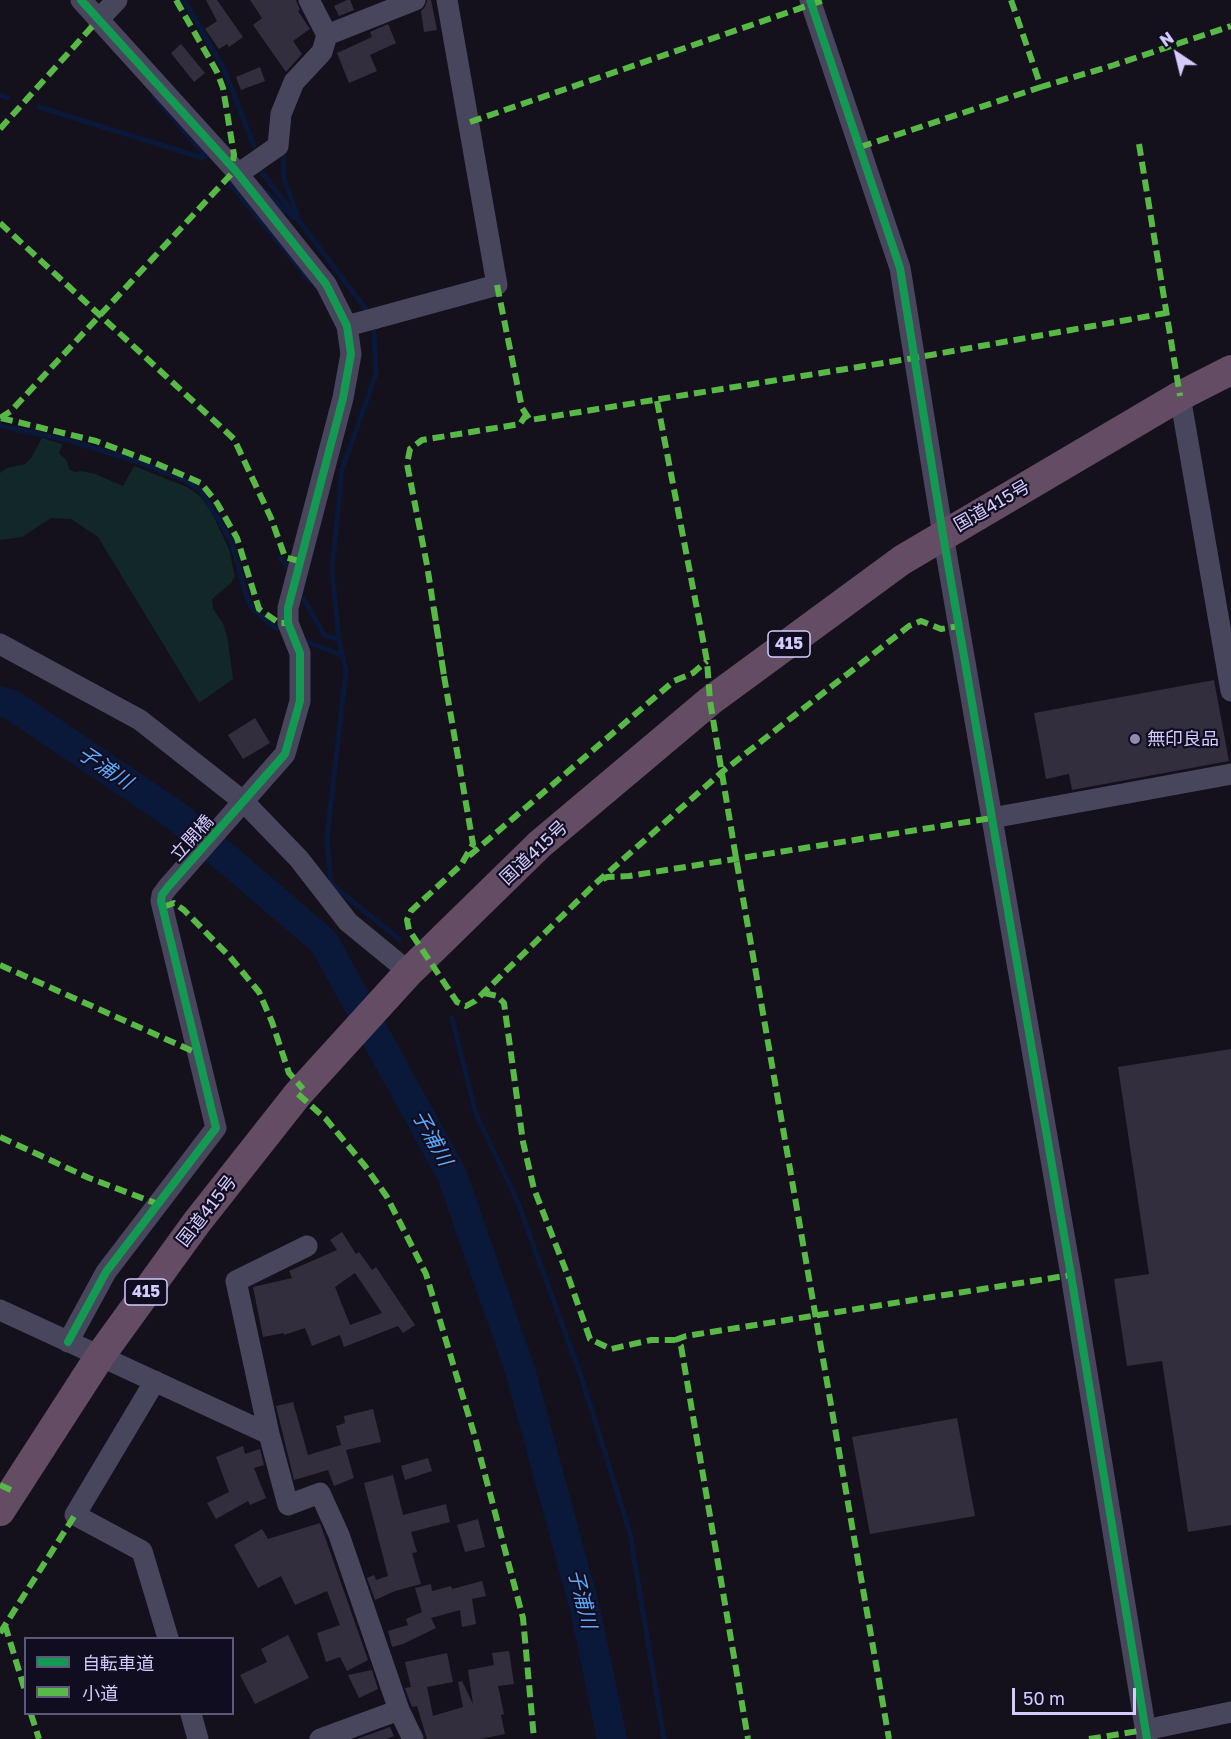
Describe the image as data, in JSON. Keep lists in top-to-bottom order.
{
  "streets": {
    "highway": ["国道415号", "415"],
    "street": ["立開橋"]
  },
  "water": ["子浦川"],
  "places": ["無印良品"],
  "legend": ["自転車道", "小道"],
  "scale_bar": "50 m",
  "north": "top left"
}
